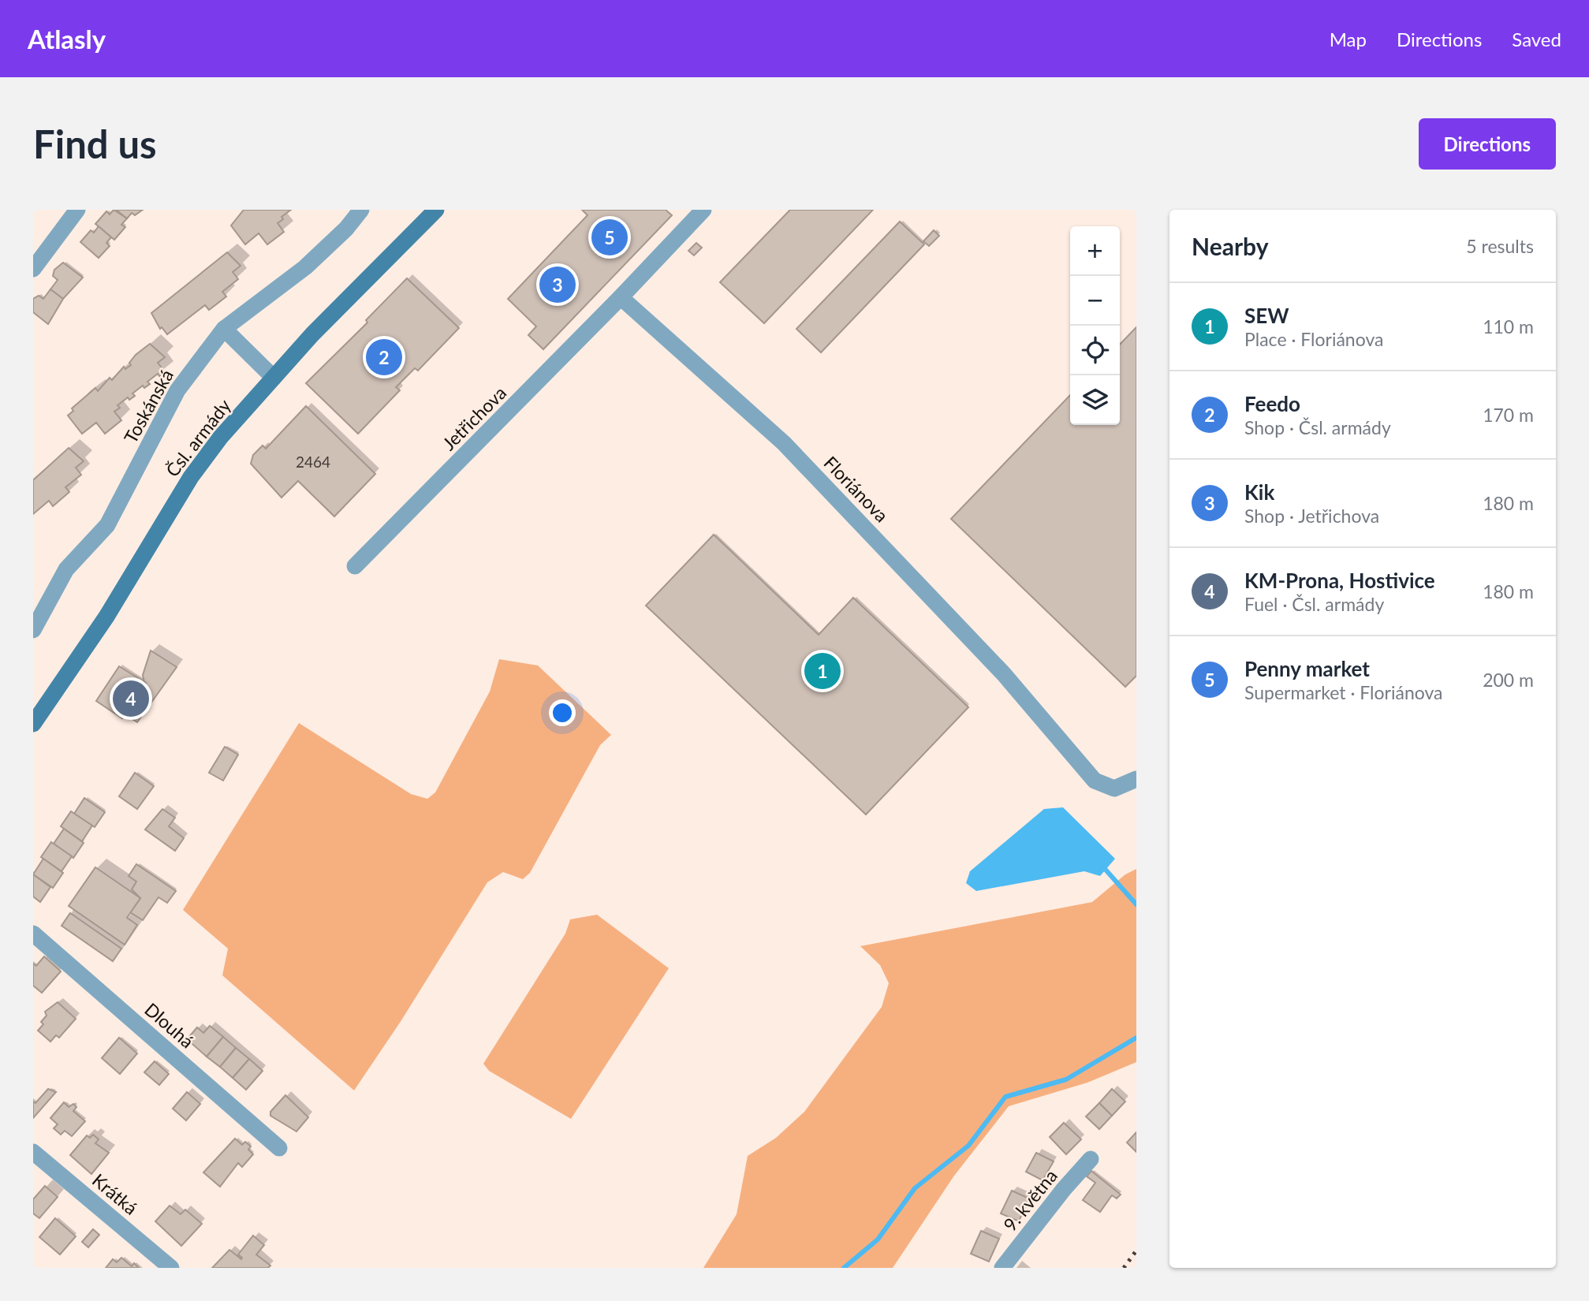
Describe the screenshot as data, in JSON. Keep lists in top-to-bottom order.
{
  "streets": {
    "main road": ["Čsl. armády"],
    "street": [
      "Toskánská",
      "Jetřichova",
      "Floriánova",
      "Dlouhá",
      "Krátká",
      "9. května"
    ]
  },
  "crossings": [
    ["Jetřichova", "Floriánova"]
  ],
  "house_numbers": ["2464"],
  "page": {
    "header": "Atlasly",
    "nav": ["Map", "Directions", "Saved"],
    "buttons": "Directions",
    "title": "Find us",
    "heading": ["Nearby", "5 results"],
    "pins": [
      "5",
      "3",
      "2",
      "1",
      "4"
    ],
    "map_buttons": ["+", "−"],
    "list": [
      {
        "mark": "1",
        "name": "SEW",
        "note": "Place · Floriánova",
        "value": "110 m"
      },
      {
        "mark": "2",
        "name": "Feedo",
        "note": "Shop · Čsl. armády",
        "value": "170 m"
      },
      {
        "mark": "3",
        "name": "Kik",
        "note": "Shop · Jetřichova",
        "value": "180 m"
      },
      {
        "mark": "4",
        "name": "KM-Prona, Hostivice",
        "note": "Fuel · Čsl. armády",
        "value": "180 m"
      },
      {
        "mark": "5",
        "name": "Penny market",
        "note": "Supermarket · Floriánova",
        "value": "200 m"
      }
    ]
  }
}
